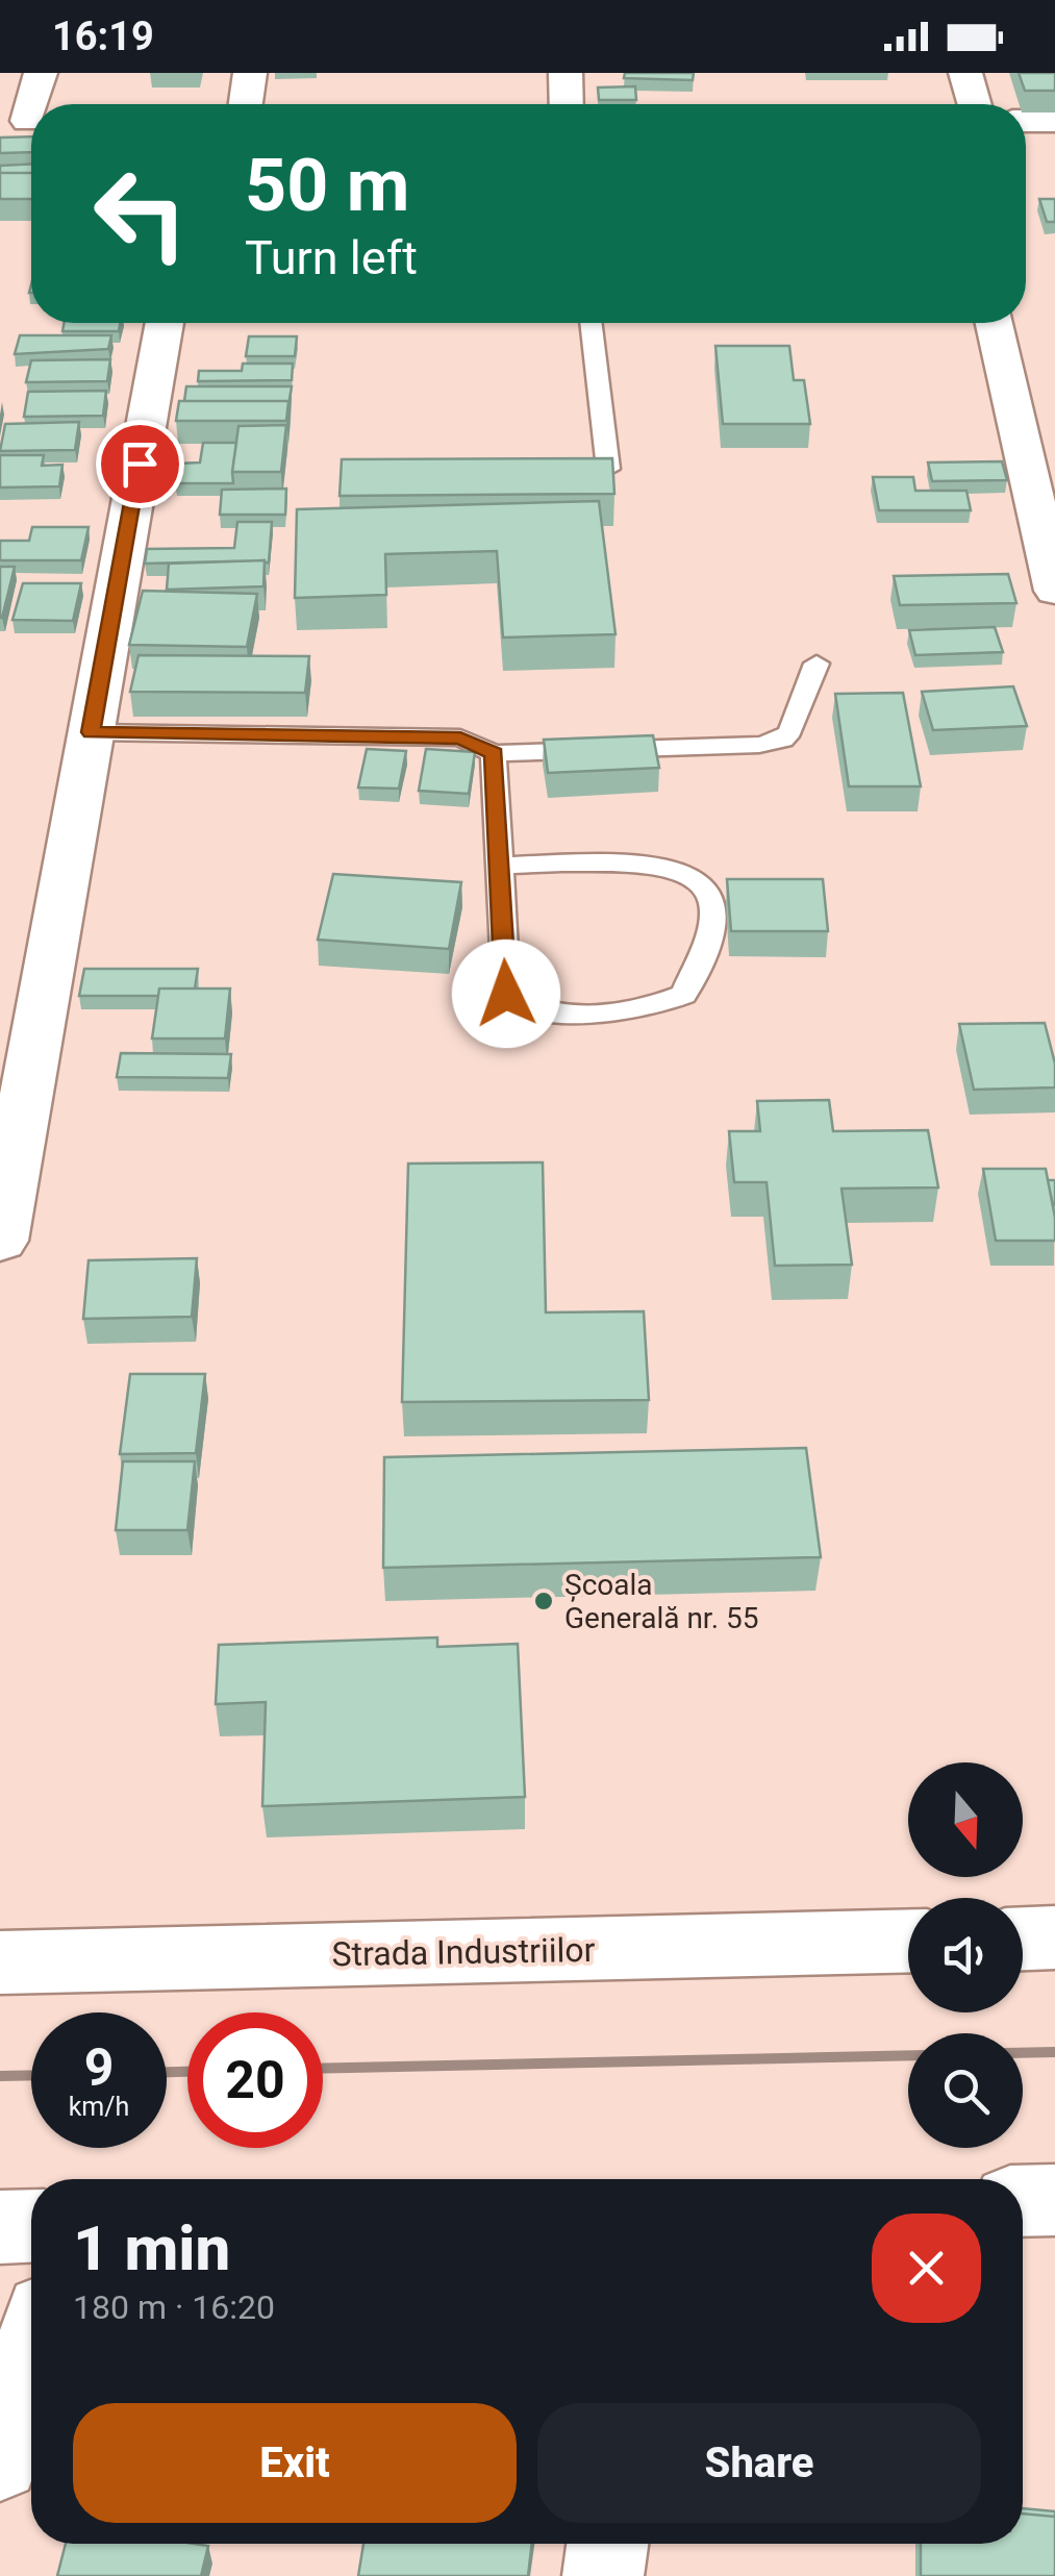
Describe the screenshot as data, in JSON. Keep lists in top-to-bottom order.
{
  "streets": {
    "street": ["Strada Industriilor"]
  },
  "places": ["Școala Generală nr. 55"],
  "north": "bottom",
  "page": {
    "status": "16:19",
    "turn": ["50 m", "Turn left"],
    "speed": "9 km/h",
    "limit": "20",
    "heading": ["1 min", "180 m · 16:20"],
    "buttons": ["Exit", "Share"]
  }
}
